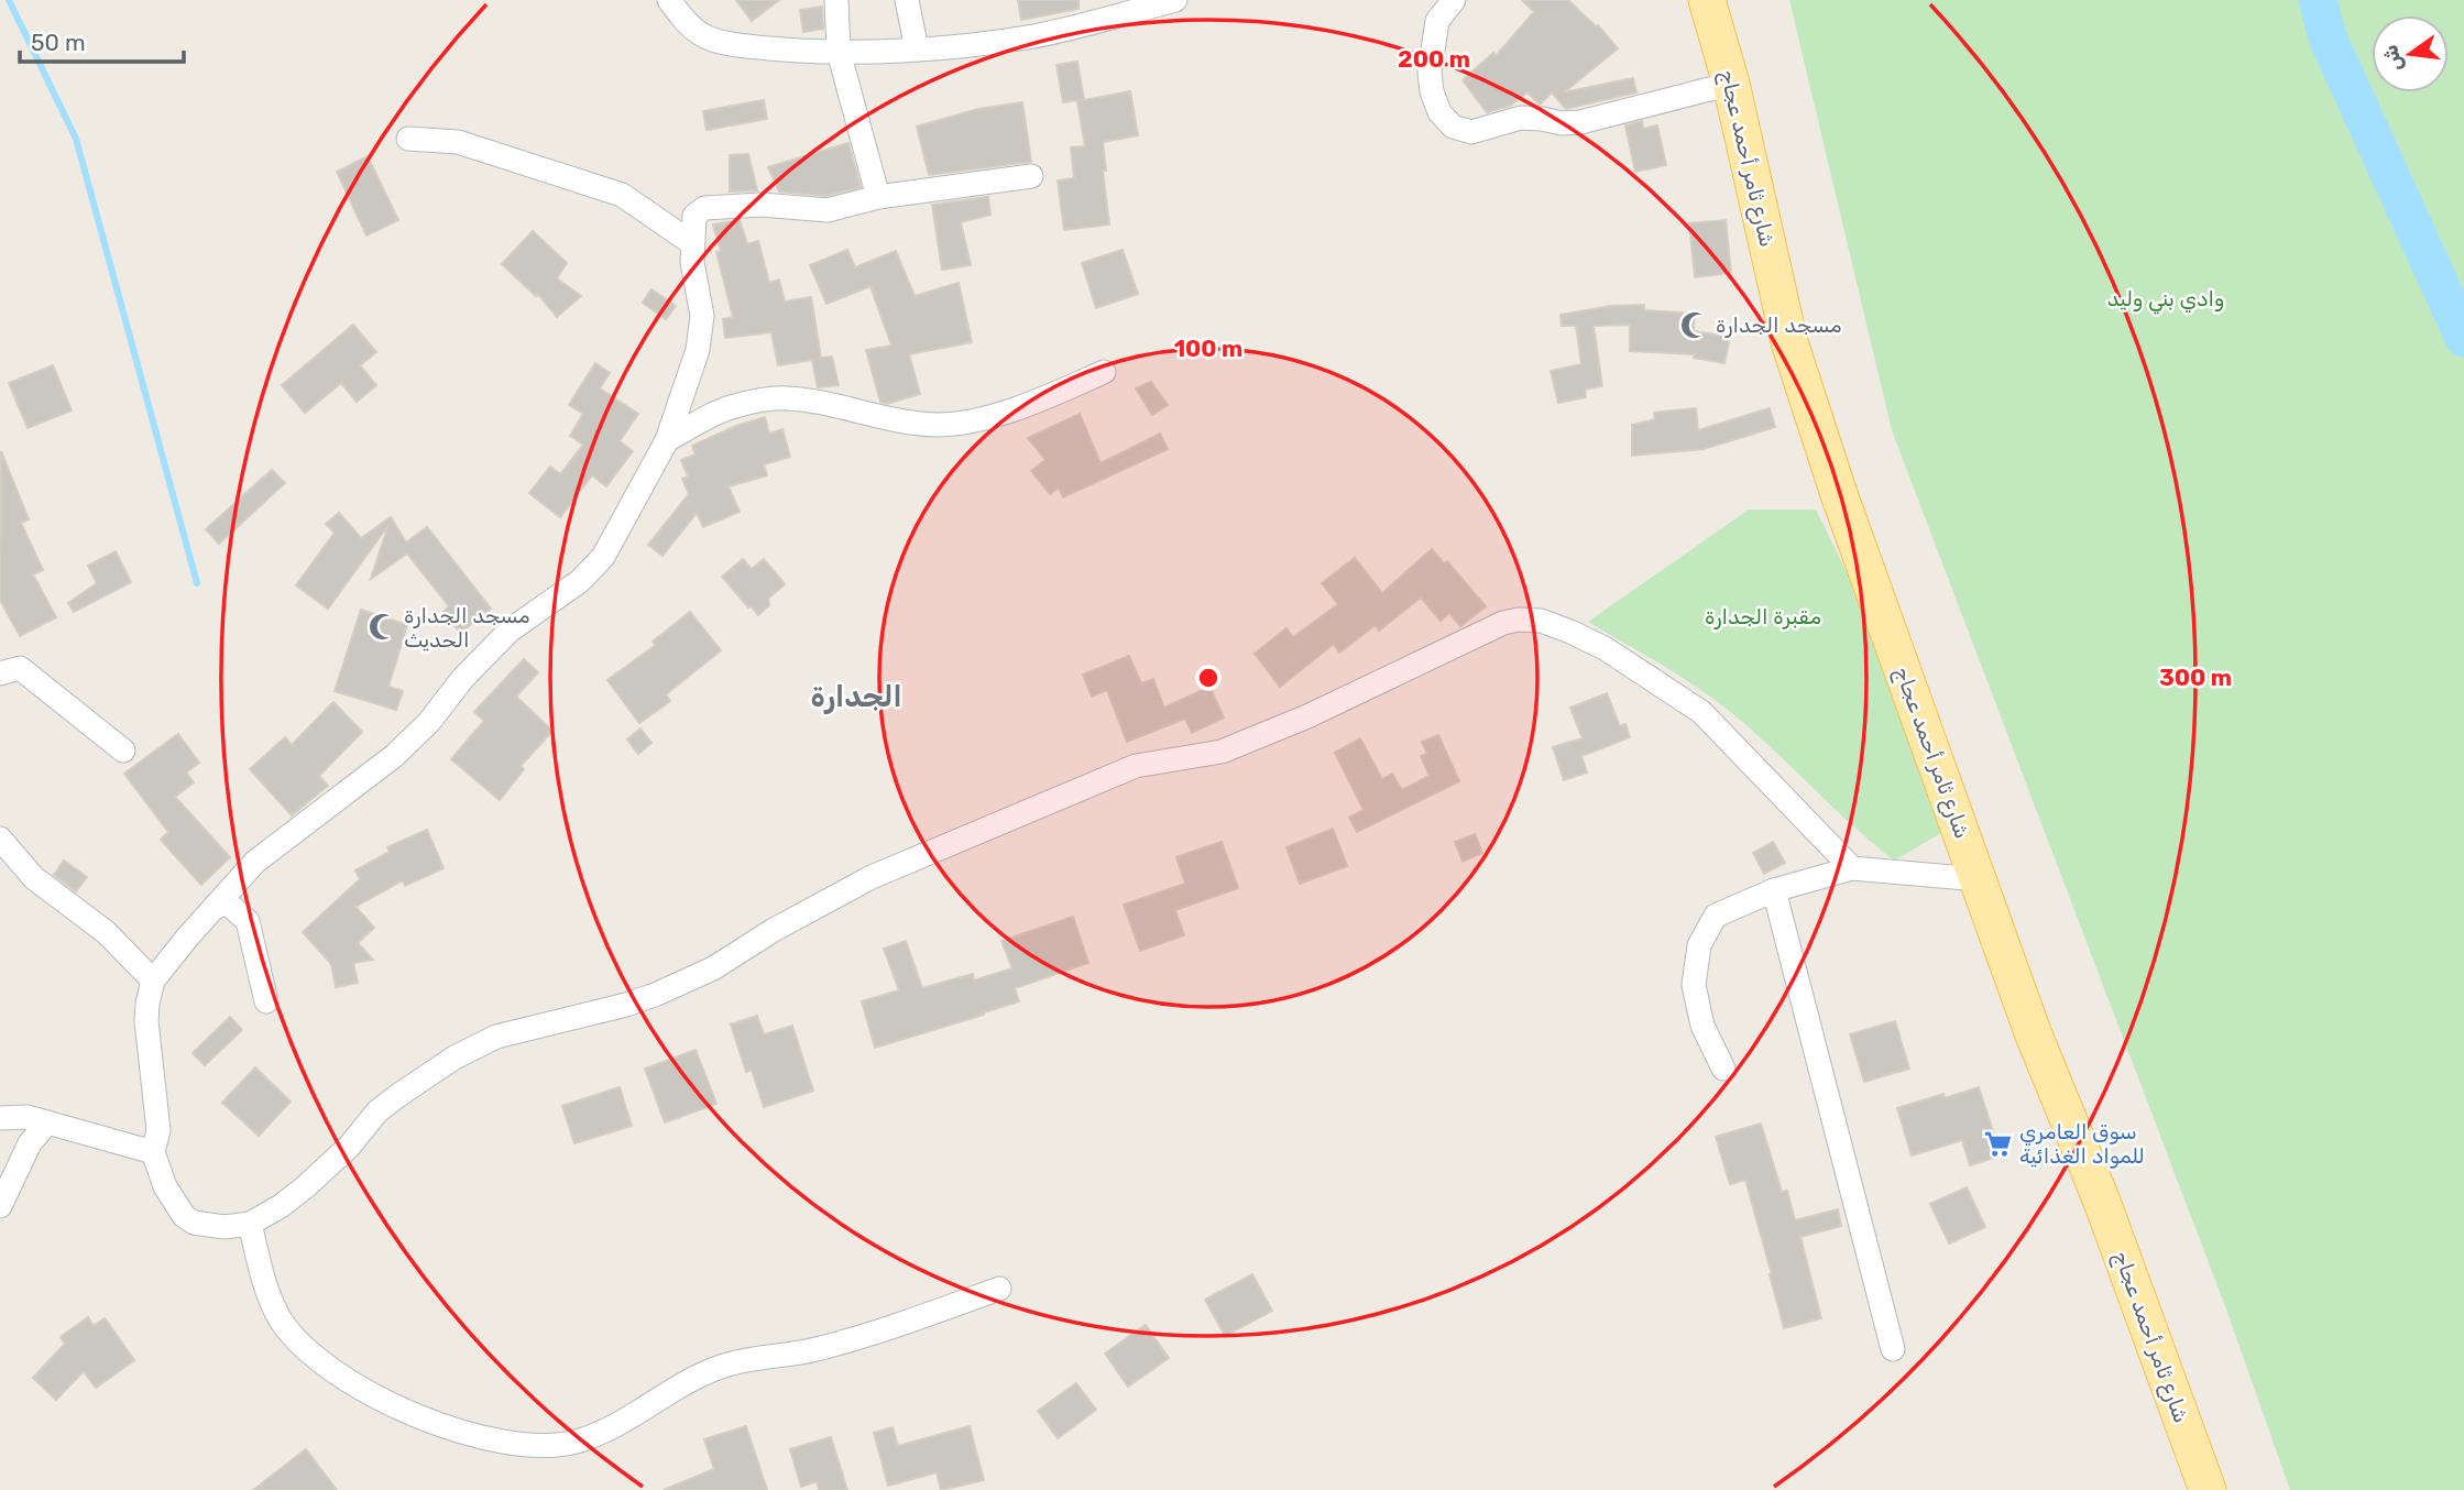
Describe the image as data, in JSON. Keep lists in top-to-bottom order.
{
  "streets": {
    "main road": ["شارع ثامر أحمد عجاج"]
  },
  "districts": ["الجدارة"],
  "parks": ["وادي بني وليد", "مقبرة الجدارة"],
  "places": {
    "mosque": ["مسجد الجدارة", "مسجد الجدارة الحديث"],
    "supermarket": ["سوق العامري للمواد الغذائية"]
  },
  "scale_bar": "50 m",
  "north": "left",
  "rings": ["200 m", "100 m", "300 m"]
}
